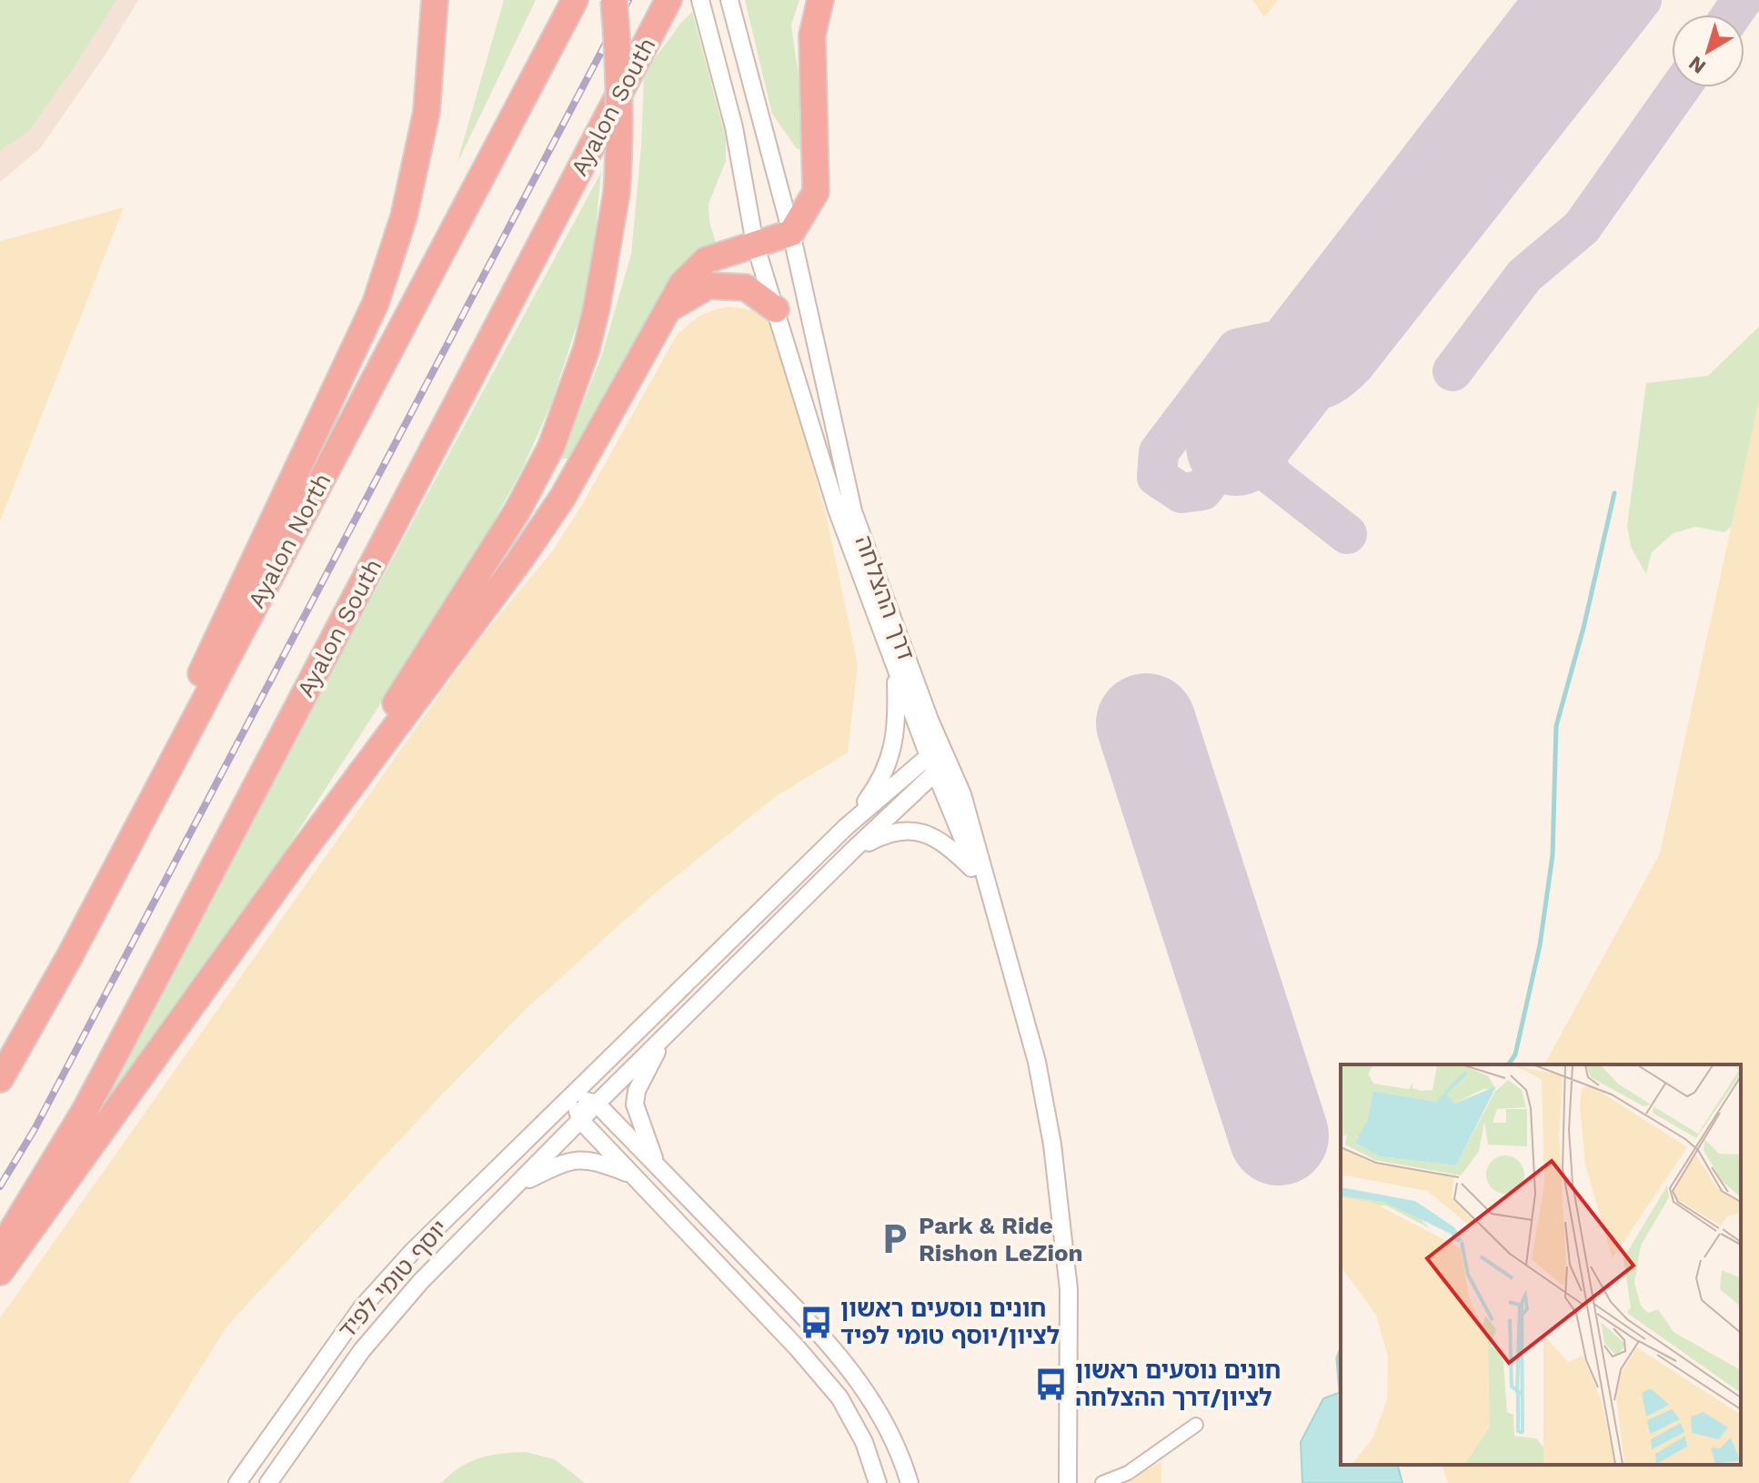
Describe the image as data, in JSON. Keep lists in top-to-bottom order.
{
  "streets": {
    "highway": ["Ayalon South", "Ayalon North"],
    "street": ["דרך ההצלחה", "יוסף טומי לפיד"]
  },
  "crossings": [
    ["דרך ההצלחה", "יוסף טומי לפיד"]
  ],
  "places": {
    "parking": ["Park & Ride Rishon LeZion"],
    "bus stop": ["חונים נוסעים ראשון לציון/יוסף טומי לפיד", "חונים נוסעים ראשון לציון/דרך ההצלחה"]
  },
  "north": "bottom left"
}
